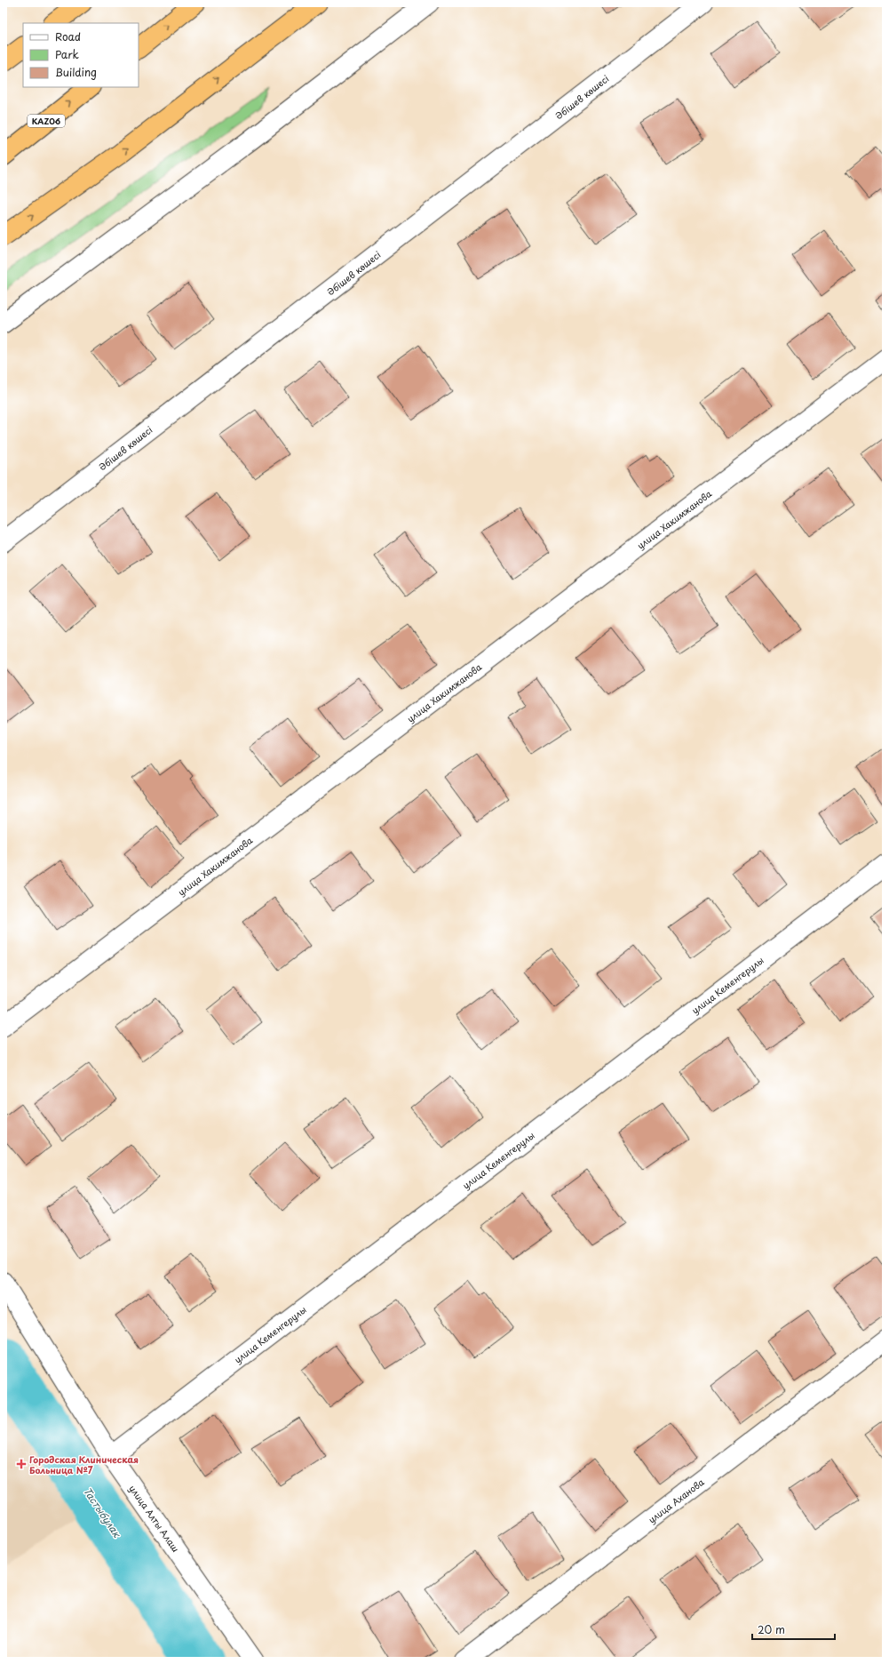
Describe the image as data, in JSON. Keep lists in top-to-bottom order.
{
  "streets": {
    "highway": ["KАZ06"],
    "street": [
      "Әбішев көшесі",
      "улица Хакимжанова",
      "улица Кеменгерулы",
      "улица Аханова",
      "улица Алты Алаш"
    ]
  },
  "crossings": [
    ["улица Кеменгерулы", "улица Алты Алаш"]
  ],
  "water": ["Тастыбулак"],
  "places": {
    "health": ["Городская Клиническая Больница №7"]
  },
  "legend": ["Road", "Park", "Building"],
  "scale_bar": "20 m"
}
